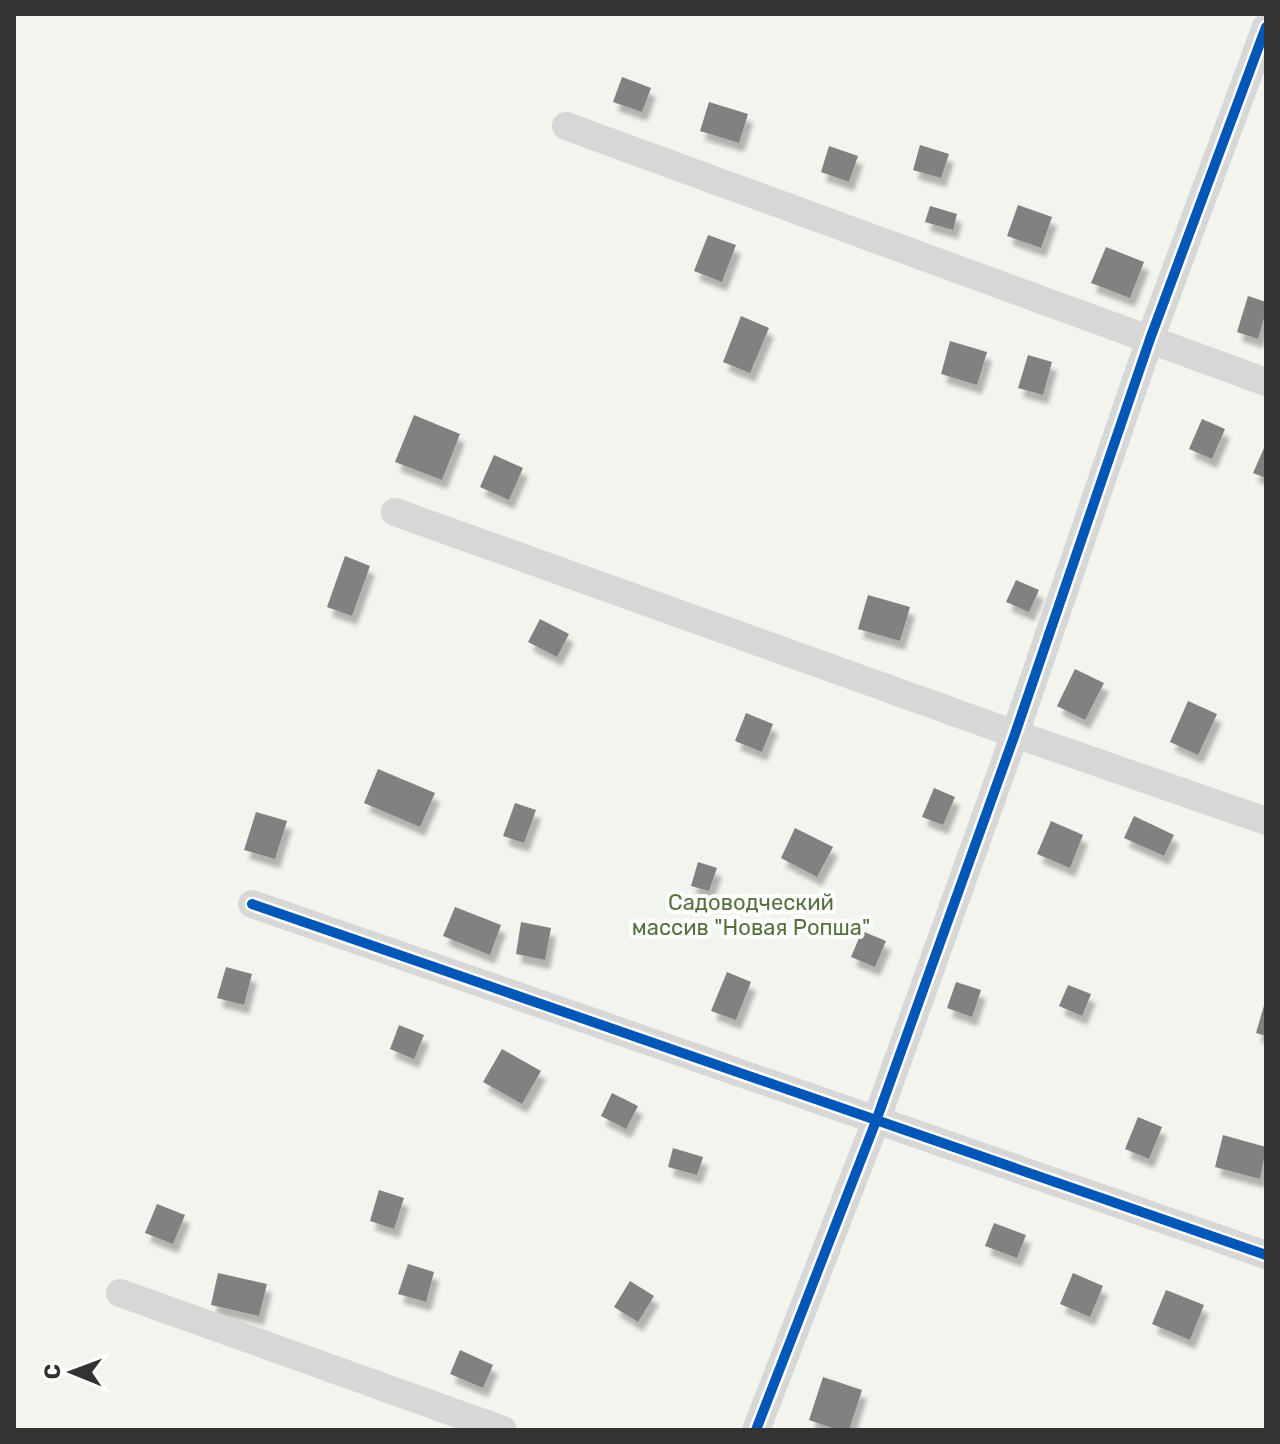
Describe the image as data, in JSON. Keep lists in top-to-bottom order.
{
  "parks": ["Садоводческий массив \"Новая Ропша\""],
  "north": "left"
}
